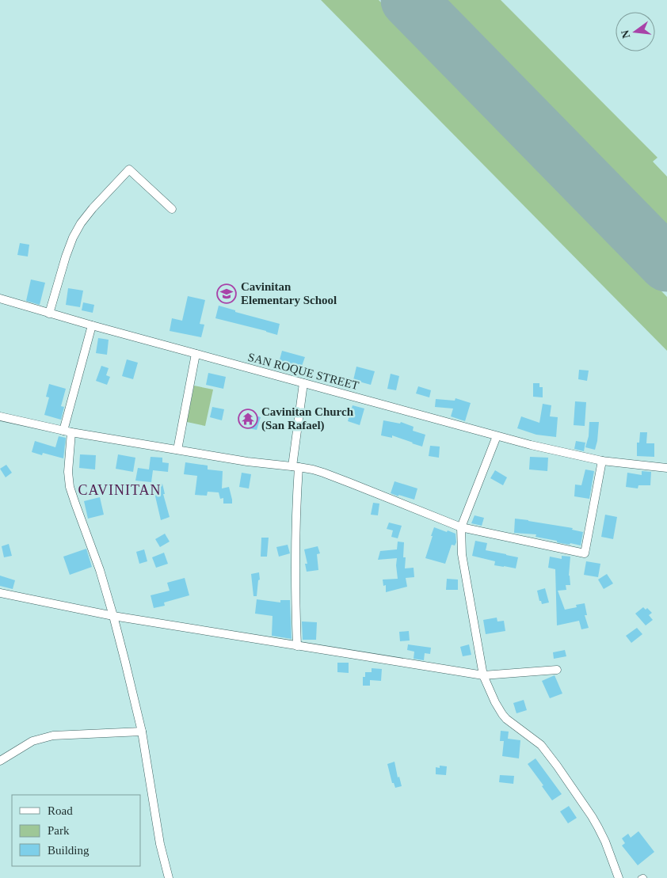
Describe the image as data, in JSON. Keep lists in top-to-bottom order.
{
  "streets": {
    "street": ["SAN ROQUE STREET"]
  },
  "districts": ["CAVINITAN"],
  "places": {
    "school or university": ["Cavinitan Elementary School"],
    "temple": ["Cavinitan Church (San Rafael)"]
  },
  "legend": ["Road", "Park", "Building"],
  "north": "left"
}
